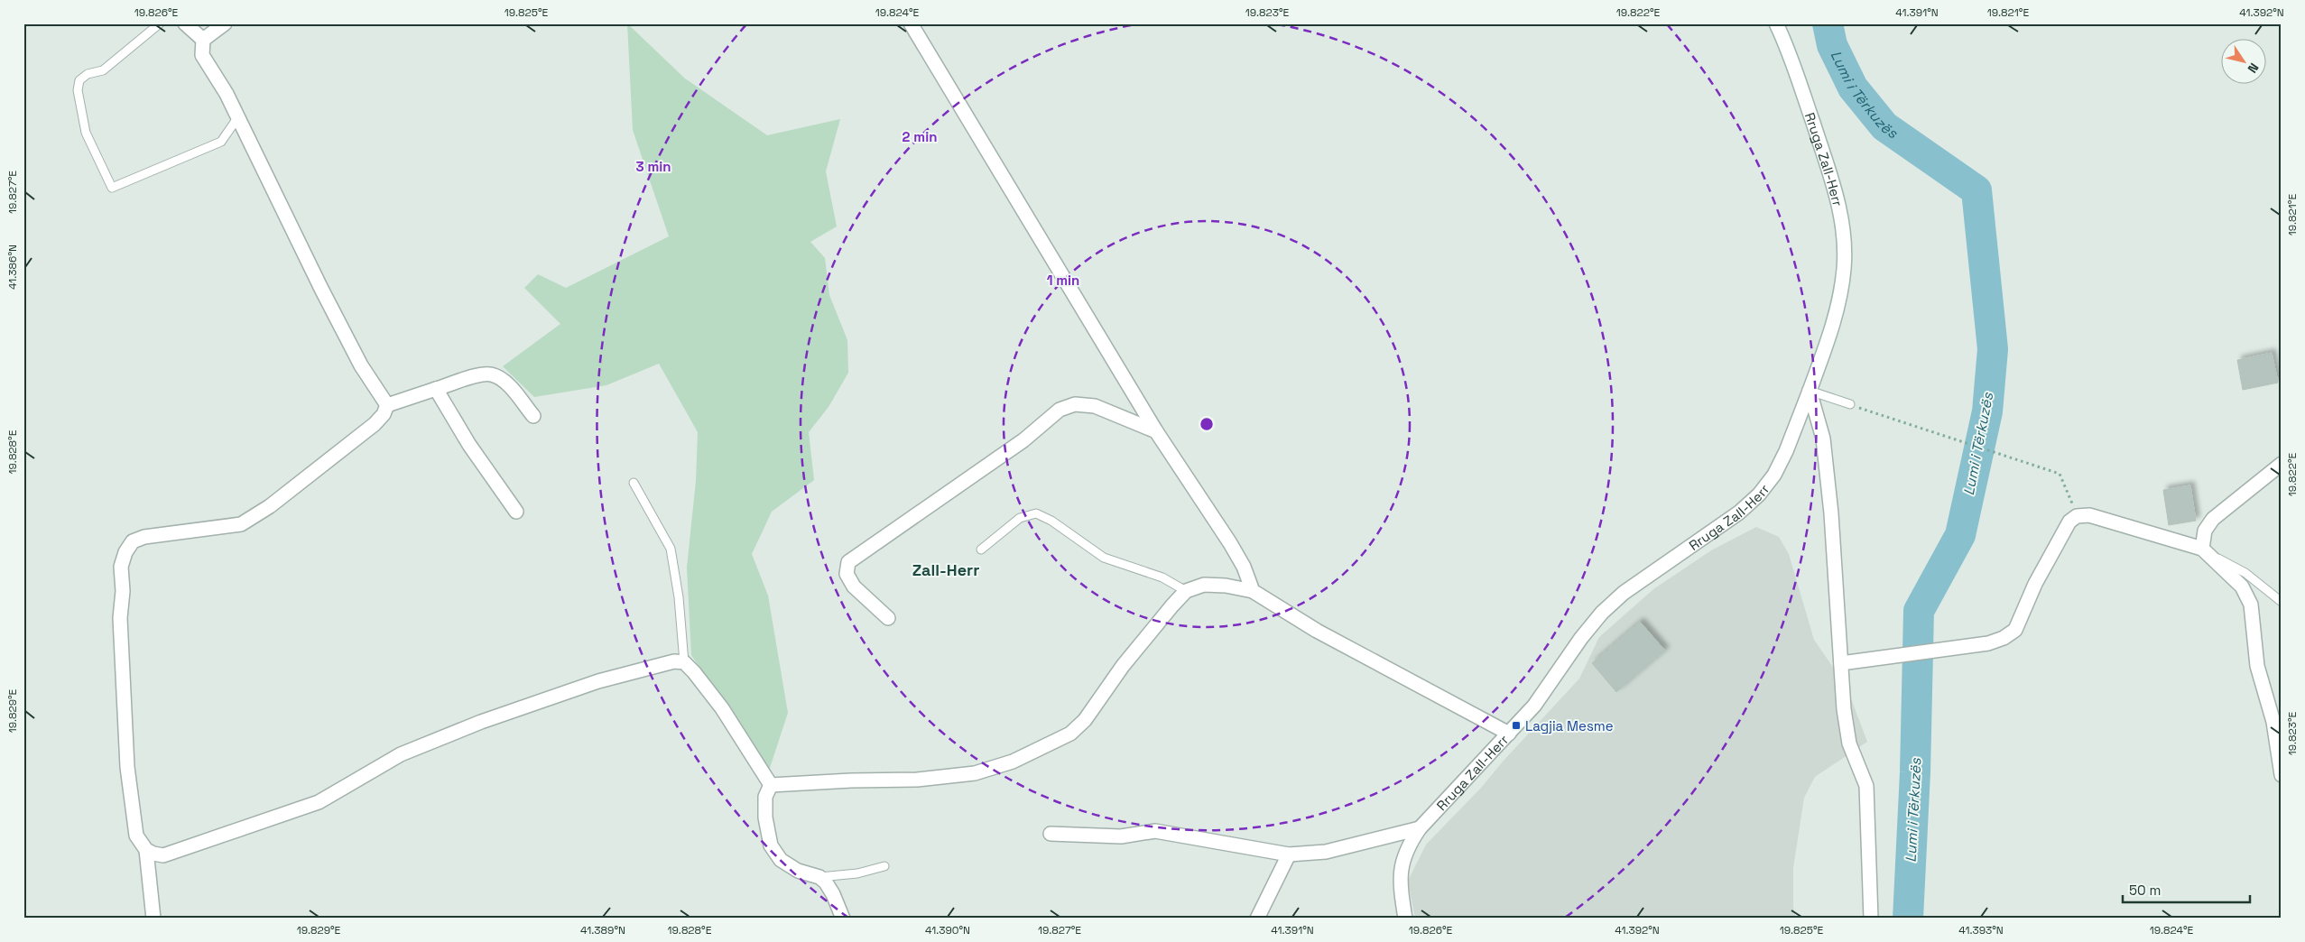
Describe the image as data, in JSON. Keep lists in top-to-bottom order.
{
  "streets": {
    "street": ["Rruga Zall-Herr"]
  },
  "districts": ["Zall-Herr"],
  "water": ["Lumi i Tërkuzës"],
  "places": {
    "transit": ["Lagjia Mesme"]
  },
  "scale_bar": "50 m",
  "north": "bottom right",
  "coordinates": [
    "19.826°E",
    "19.825°E",
    "19.824°E",
    "19.823°E",
    "19.822°E",
    "41.391°N",
    "19.821°E",
    "41.392°N",
    "19.827°E",
    "41.386°N",
    "19.828°E",
    "19.829°E",
    "41.389°N",
    "41.390°N",
    "41.393°N"
  ],
  "rings": ["2 min", "3 min", "1 min"]
}
